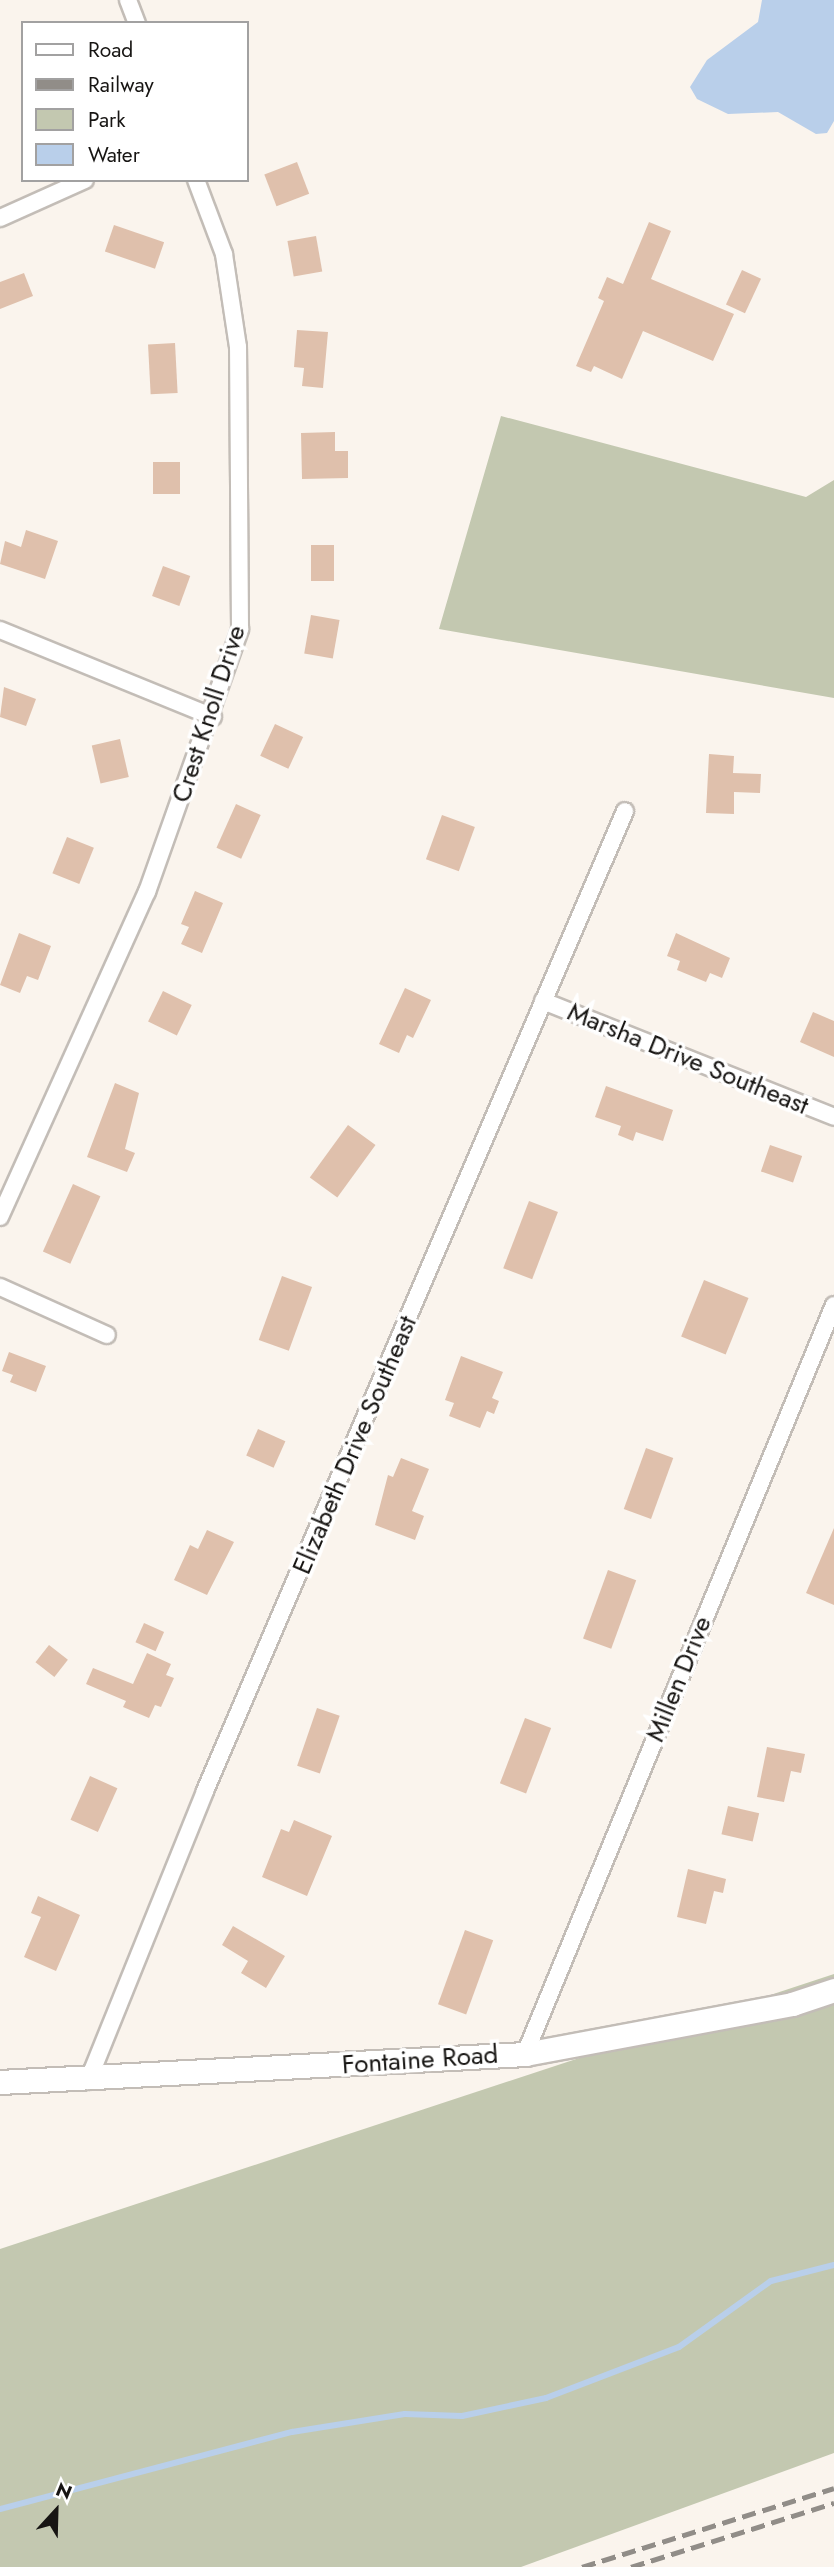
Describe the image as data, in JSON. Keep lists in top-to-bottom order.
{
  "streets": {
    "main road": ["Fontaine Road"],
    "street": [
      "Crest Knoll Drive",
      "Marsha Drive Southeast",
      "Elizabeth Drive Southeast",
      "Millen Drive"
    ]
  },
  "crossings": [
    ["Marsha Drive Southeast", "Elizabeth Drive Southeast"],
    ["Elizabeth Drive Southeast", "Fontaine Road"],
    ["Millen Drive", "Fontaine Road"]
  ],
  "legend": [
    "Road",
    "Railway",
    "Park",
    "Water"
  ],
  "north": "top"
}
